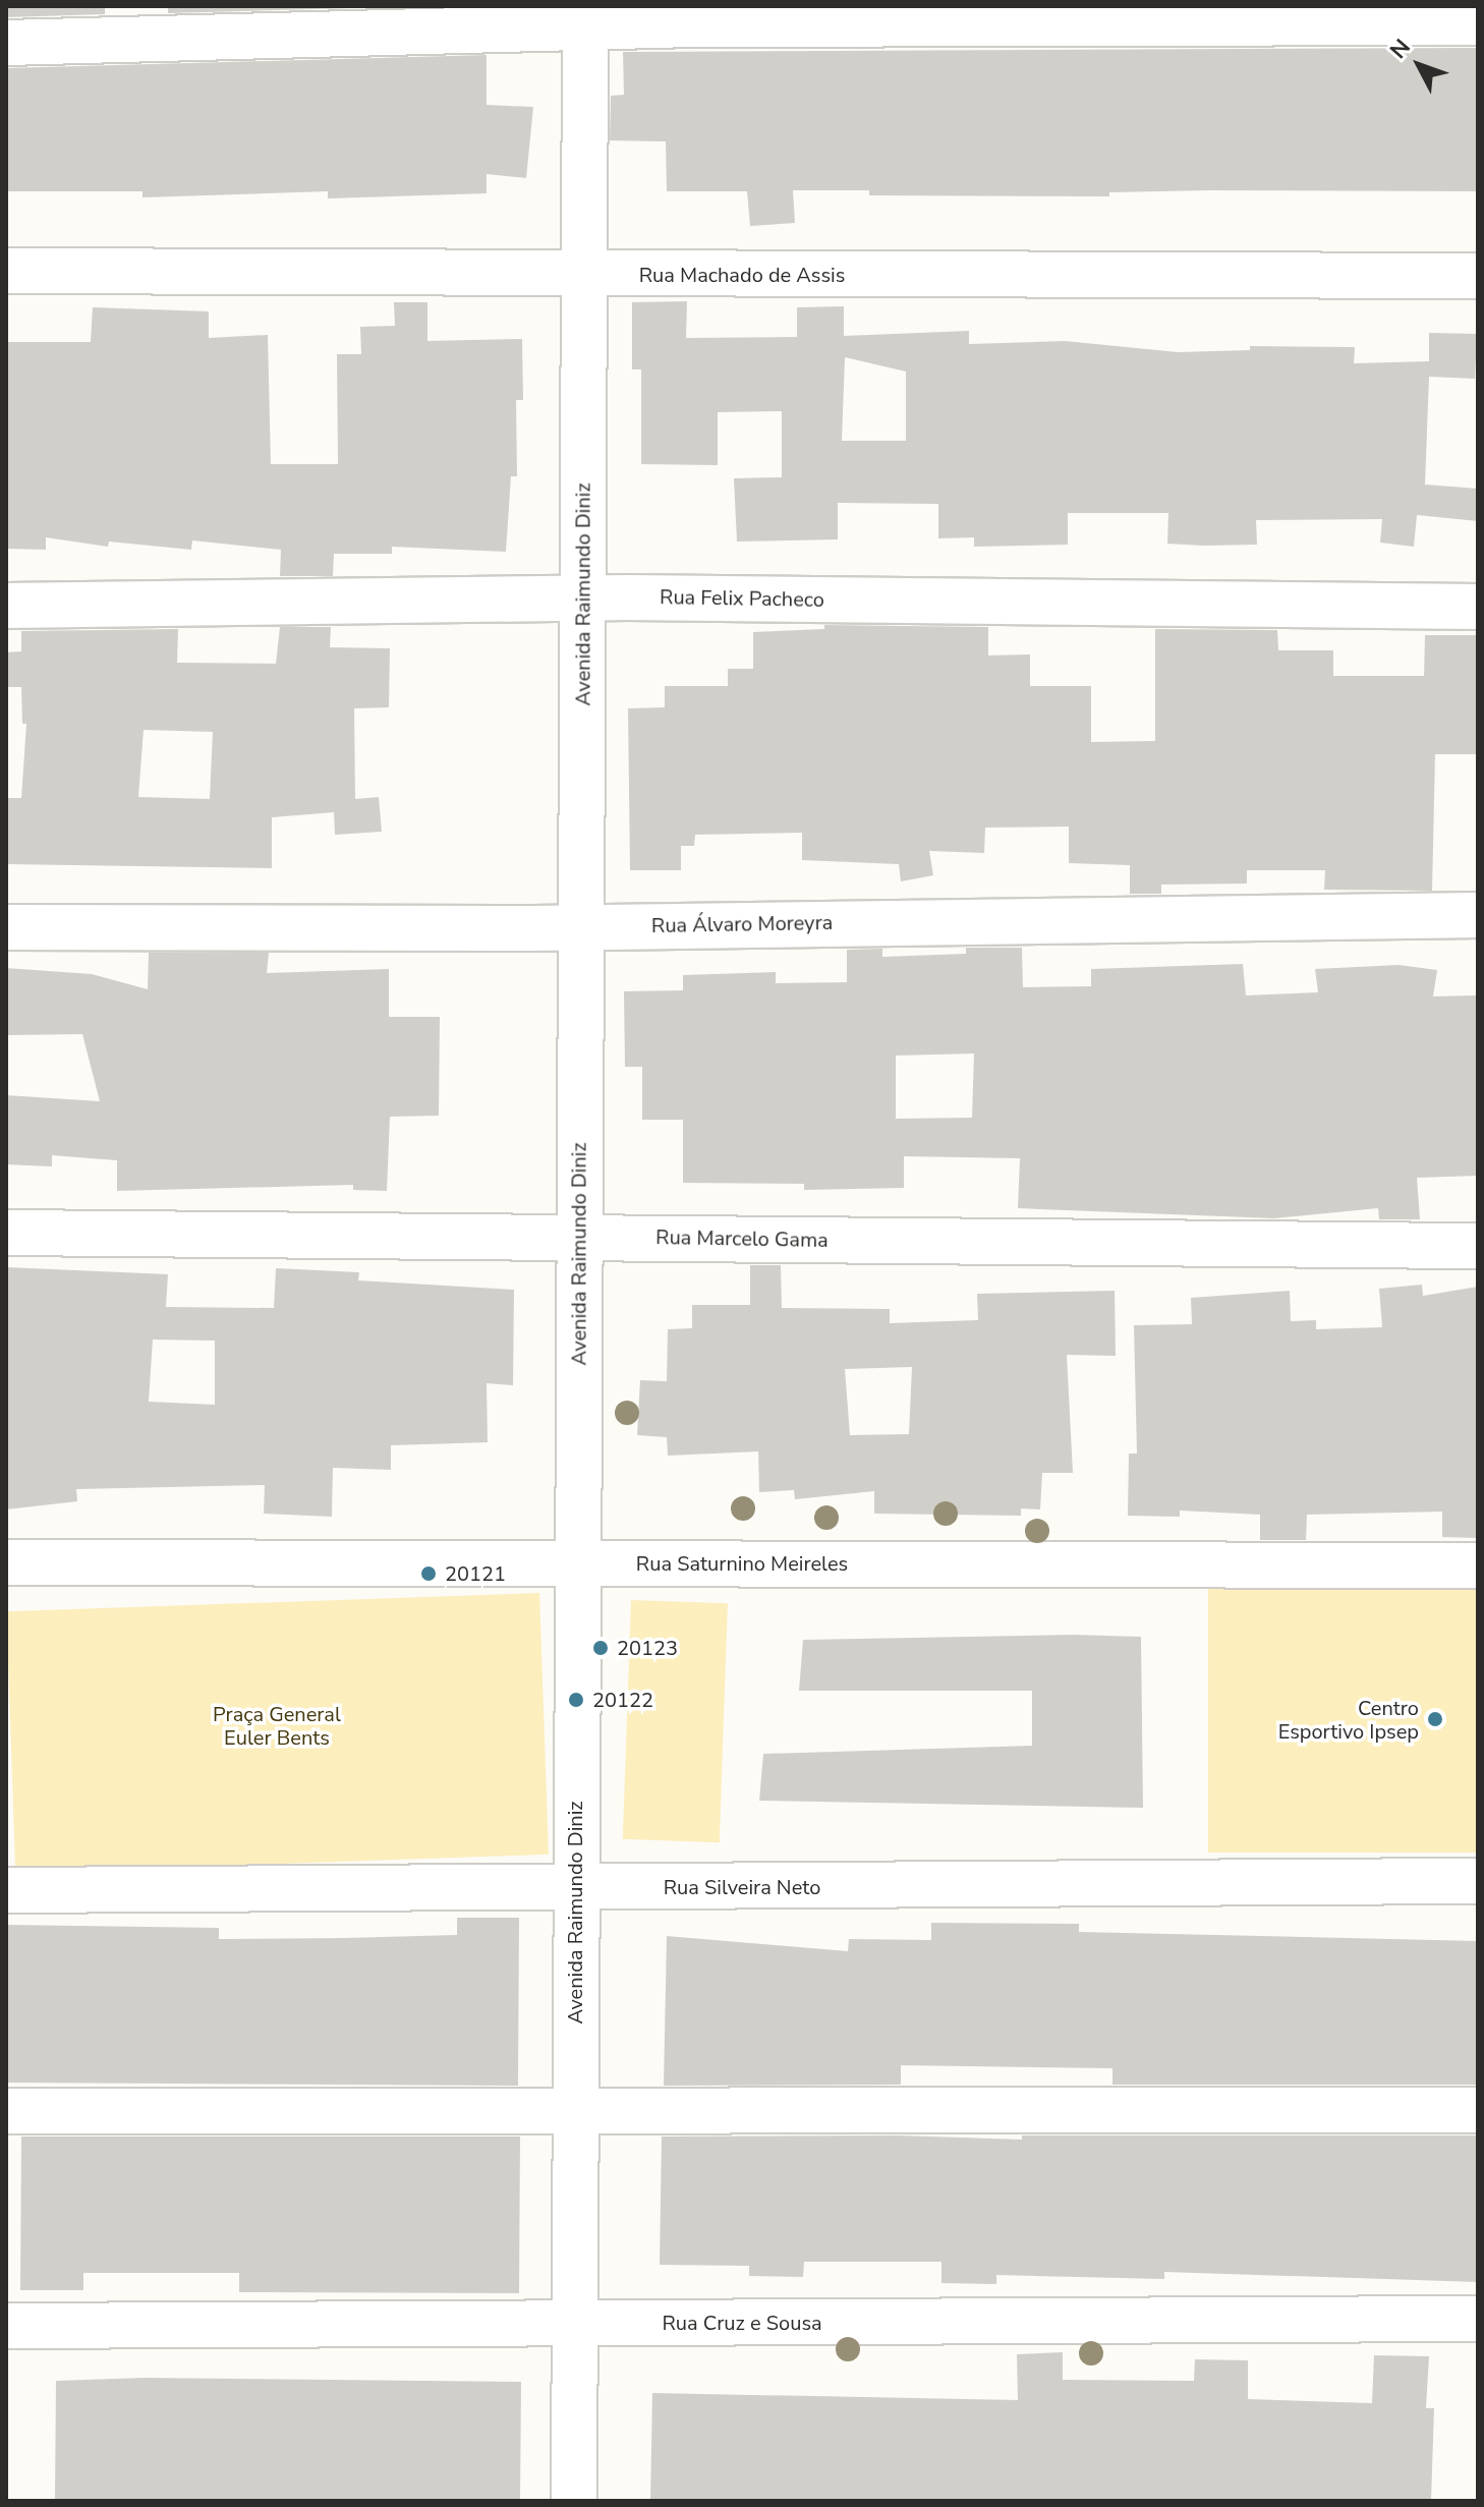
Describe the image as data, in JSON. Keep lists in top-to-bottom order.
{
  "streets": {
    "street": [
      "Rua Machado de Assis",
      "Avenida Raimundo Diniz",
      "Rua Felix Pacheco",
      "Rua Álvaro Moreyra",
      "Rua Marcelo Gama",
      "Rua Saturnino Meireles",
      "Rua Silveira Neto",
      "Rua Cruz e Sousa"
    ]
  },
  "crossings": [
    ["Rua Machado de Assis", "Avenida Raimundo Diniz"],
    ["Avenida Raimundo Diniz", "Rua Felix Pacheco"],
    ["Avenida Raimundo Diniz", "Rua Álvaro Moreyra"],
    ["Avenida Raimundo Diniz", "Rua Marcelo Gama"],
    ["Avenida Raimundo Diniz", "Rua Saturnino Meireles"],
    ["Avenida Raimundo Diniz", "Rua Silveira Neto"],
    ["Avenida Raimundo Diniz", "Rua Cruz e Sousa"]
  ],
  "parks": ["Praça General Euler Bents"],
  "places": [
    "20121",
    "20123",
    "20122",
    "Centro Esportivo Ipsep"
  ],
  "north": "top left"
}
